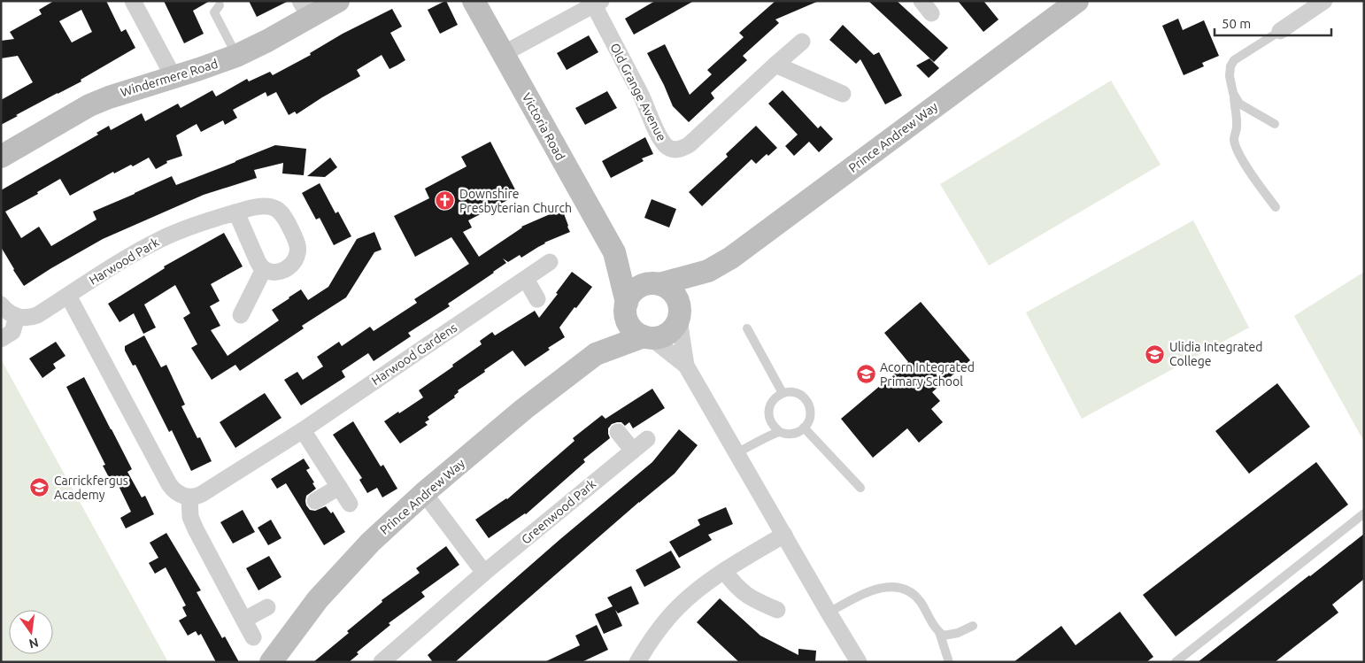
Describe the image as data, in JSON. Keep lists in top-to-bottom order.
{
  "streets": {
    "street": [
      "Windermere Road",
      "Old Grange Avenue",
      "Victoria Road",
      "Prince Andrew Way",
      "Harwood Park",
      "Harwood Gardens",
      "Greenwood Park"
    ]
  },
  "crossings": [
    ["Victoria Road", "Prince Andrew Way"]
  ],
  "places": {
    "church": ["Downshire Presbyterian Church"],
    "school or university": ["Ulidia Integrated College", "Acorn Integrated Primary School", "Carrickfergus Academy"]
  },
  "scale_bar": "50 m",
  "north": "bottom"
}
